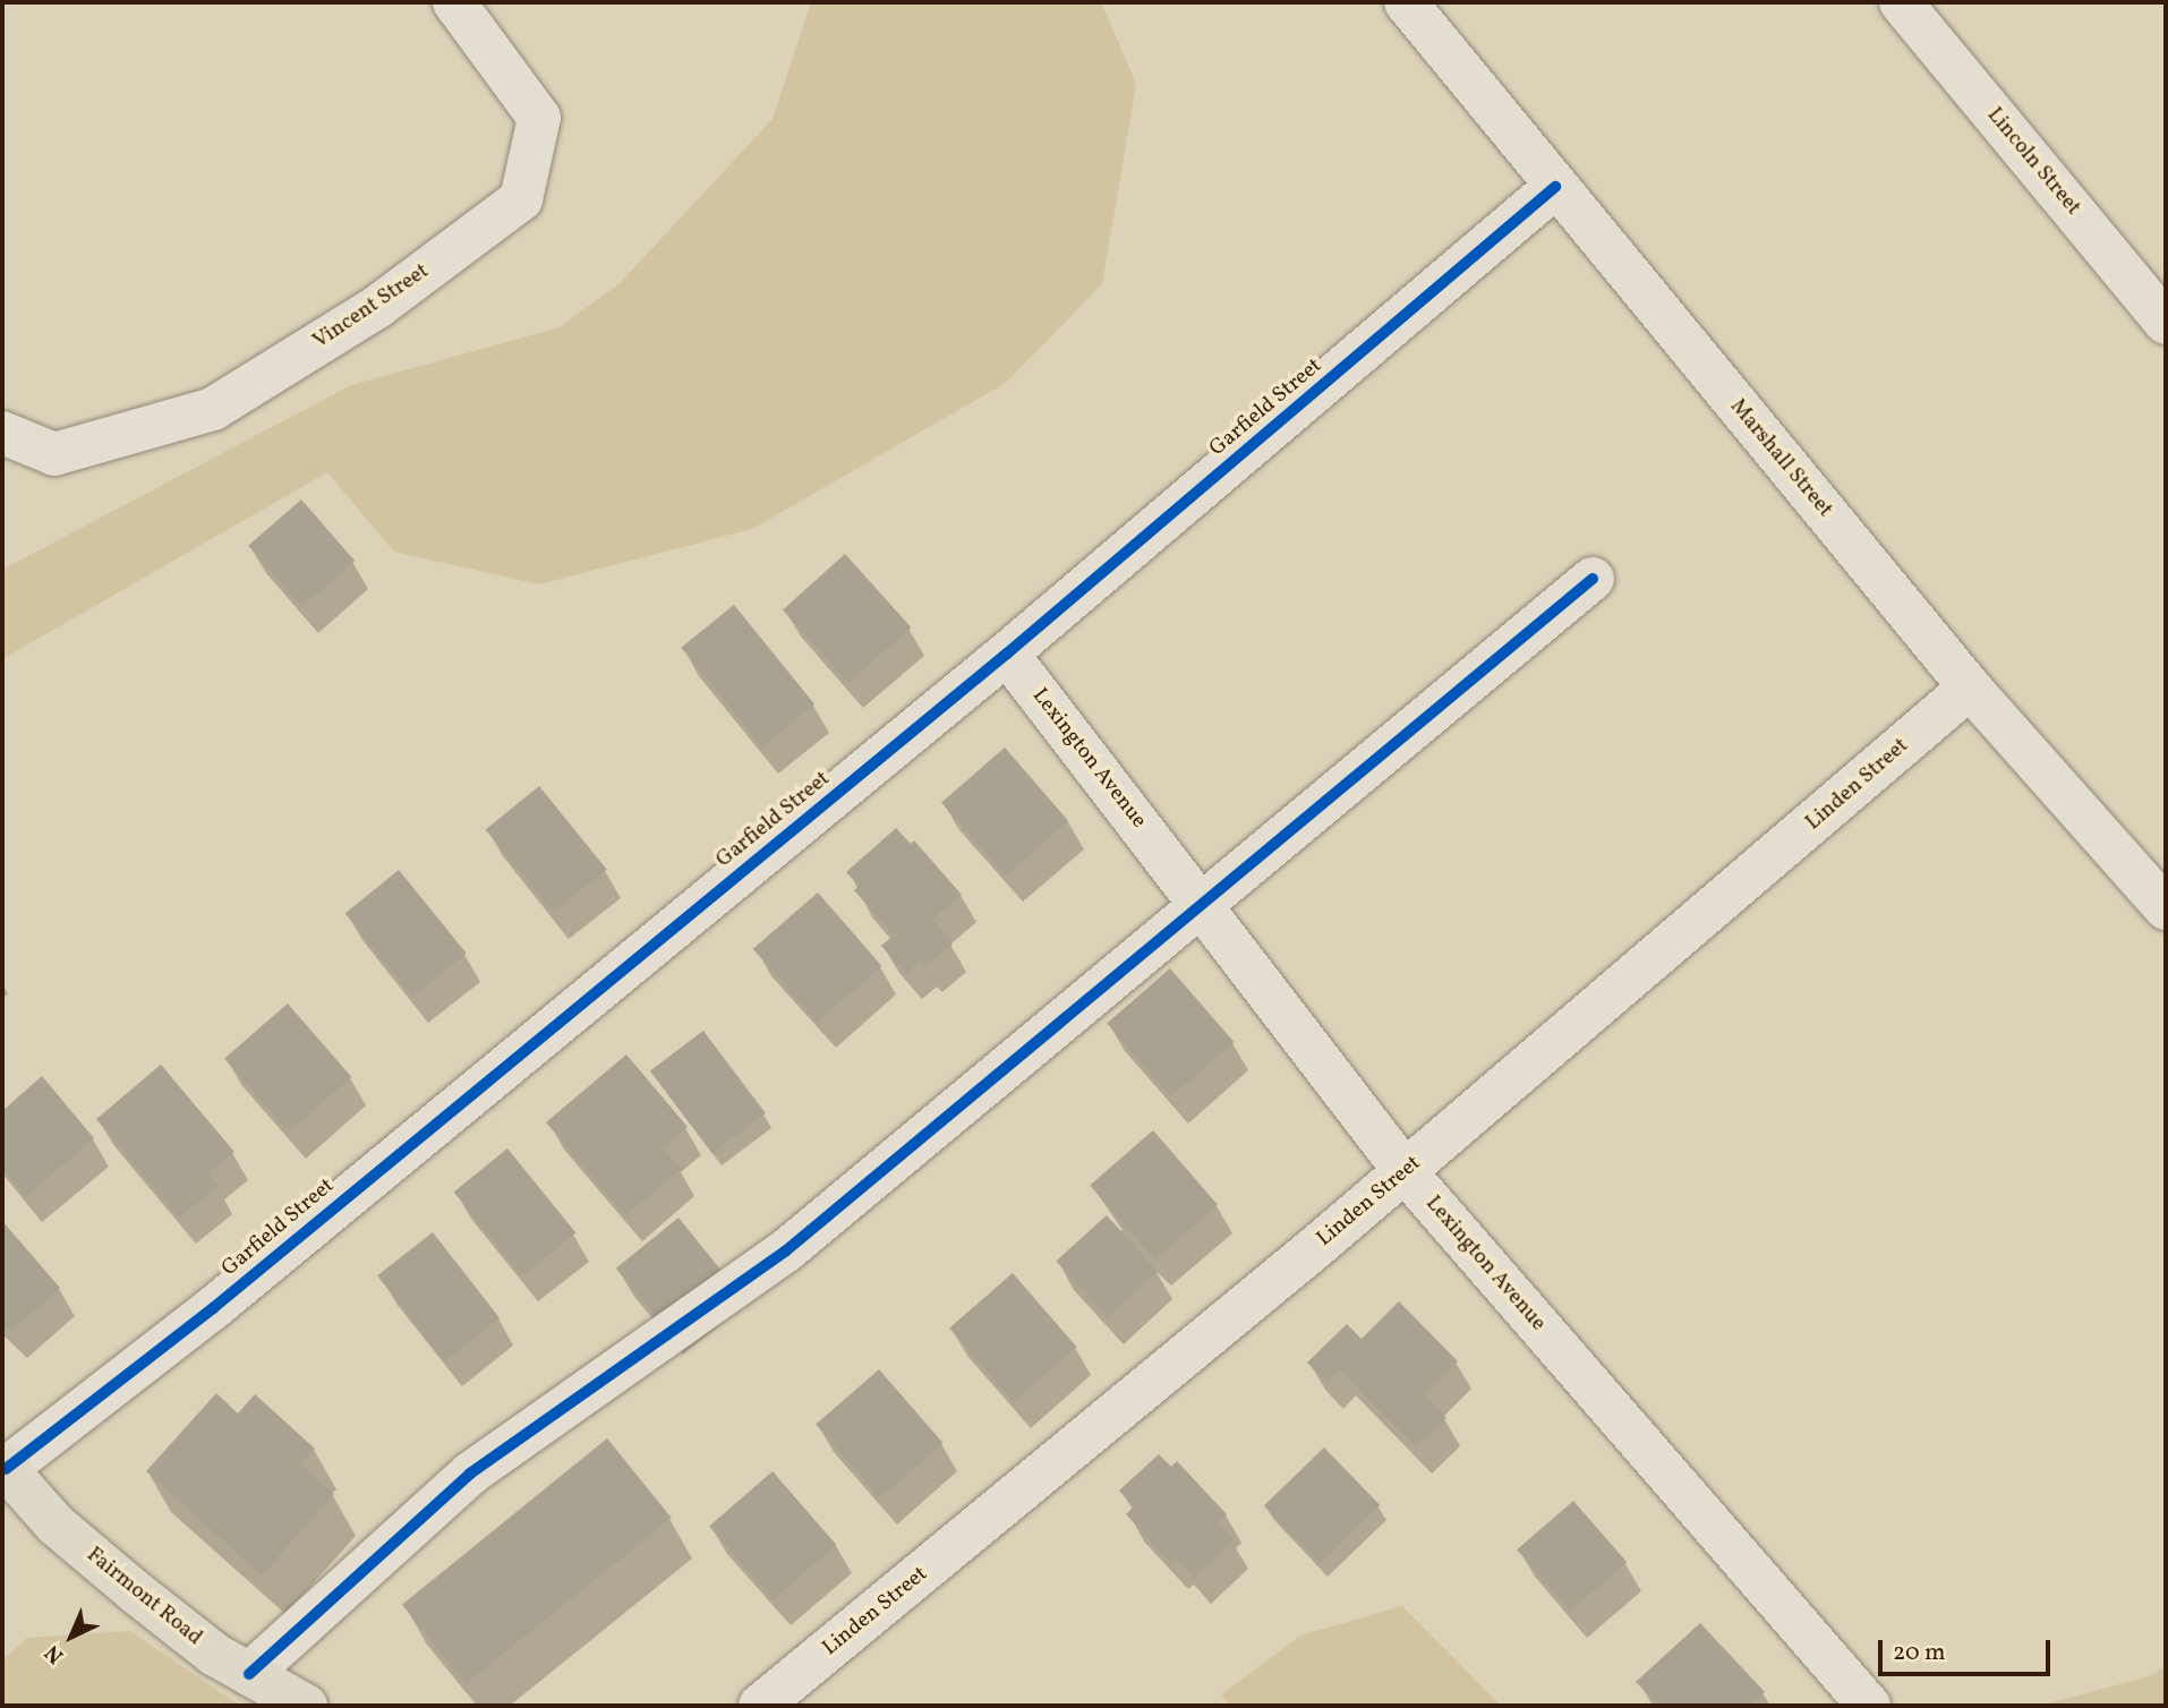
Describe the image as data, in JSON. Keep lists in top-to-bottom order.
{
  "streets": {
    "main road": ["Fairmont Road"],
    "street": [
      "Lincoln Street",
      "Vincent Street",
      "Garfield Street",
      "Marshall Street",
      "Lexington Avenue",
      "Linden Street"
    ]
  },
  "crossings": [
    ["Garfield Street", "Marshall Street"],
    ["Garfield Street", "Lexington Avenue"],
    ["Garfield Street", "Fairmont Road"],
    ["Marshall Street", "Linden Street"],
    ["Lexington Avenue", "Linden Street"]
  ],
  "scale_bar": "20 m",
  "north": "bottom left"
}
